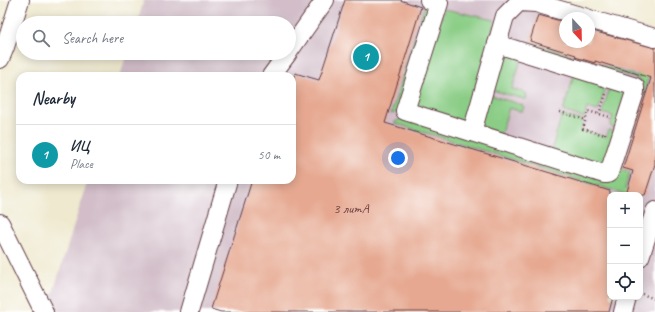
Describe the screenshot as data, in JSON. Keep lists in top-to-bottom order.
{
  "house_numbers": ["3 литА"],
  "north": "bottom",
  "page": {
    "search": "Search here",
    "pins": "1",
    "heading": "Nearby",
    "list": [
      {
        "mark": "1",
        "name": "ИЦ",
        "note": "Place",
        "value": "50 m"
      }
    ],
    "map_buttons": ["+", "−"]
  }
}
